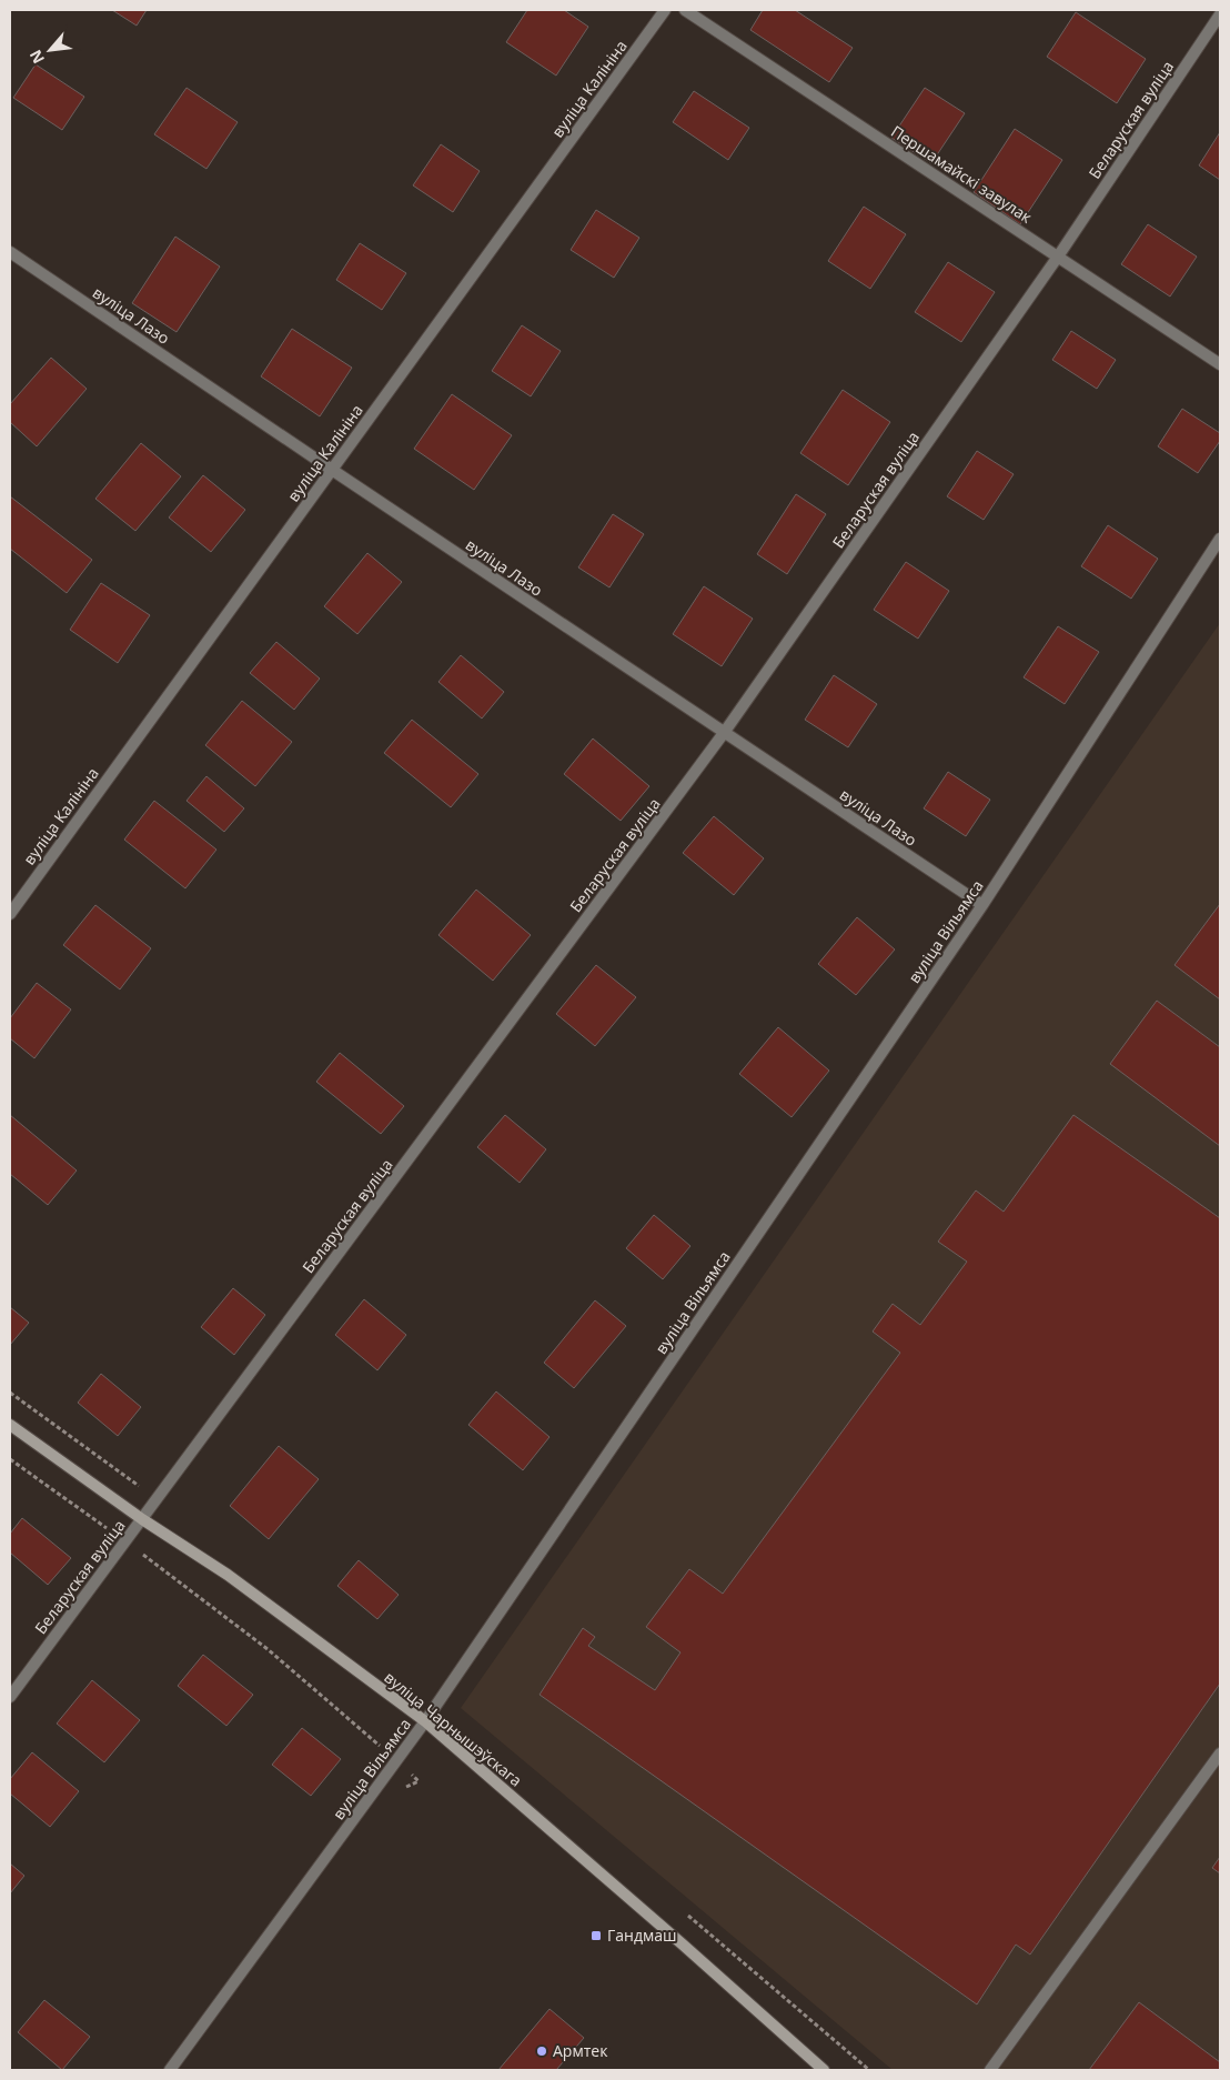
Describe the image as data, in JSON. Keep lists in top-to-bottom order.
{
  "streets": {
    "main road": ["вуліца Чарнышэўскага"],
    "street": [
      "вуліца Калініна",
      "Беларуская вуліца",
      "Першамайскі завулак",
      "вуліца Лазо",
      "вуліца Вільямса"
    ]
  },
  "crossings": [
    ["вуліца Калініна", "вуліца Лазо"],
    ["Беларуская вуліца", "Першамайскі завулак"],
    ["Беларуская вуліца", "вуліца Лазо"],
    ["Беларуская вуліца", "вуліца Чарнышэўскага"],
    ["вуліца Лазо", "вуліца Вільямса"],
    ["вуліца Вільямса", "вуліца Чарнышэўскага"]
  ],
  "places": {
    "transit": ["Гандмаш"],
    "other": ["Армтек"]
  },
  "north": "bottom left"
}
